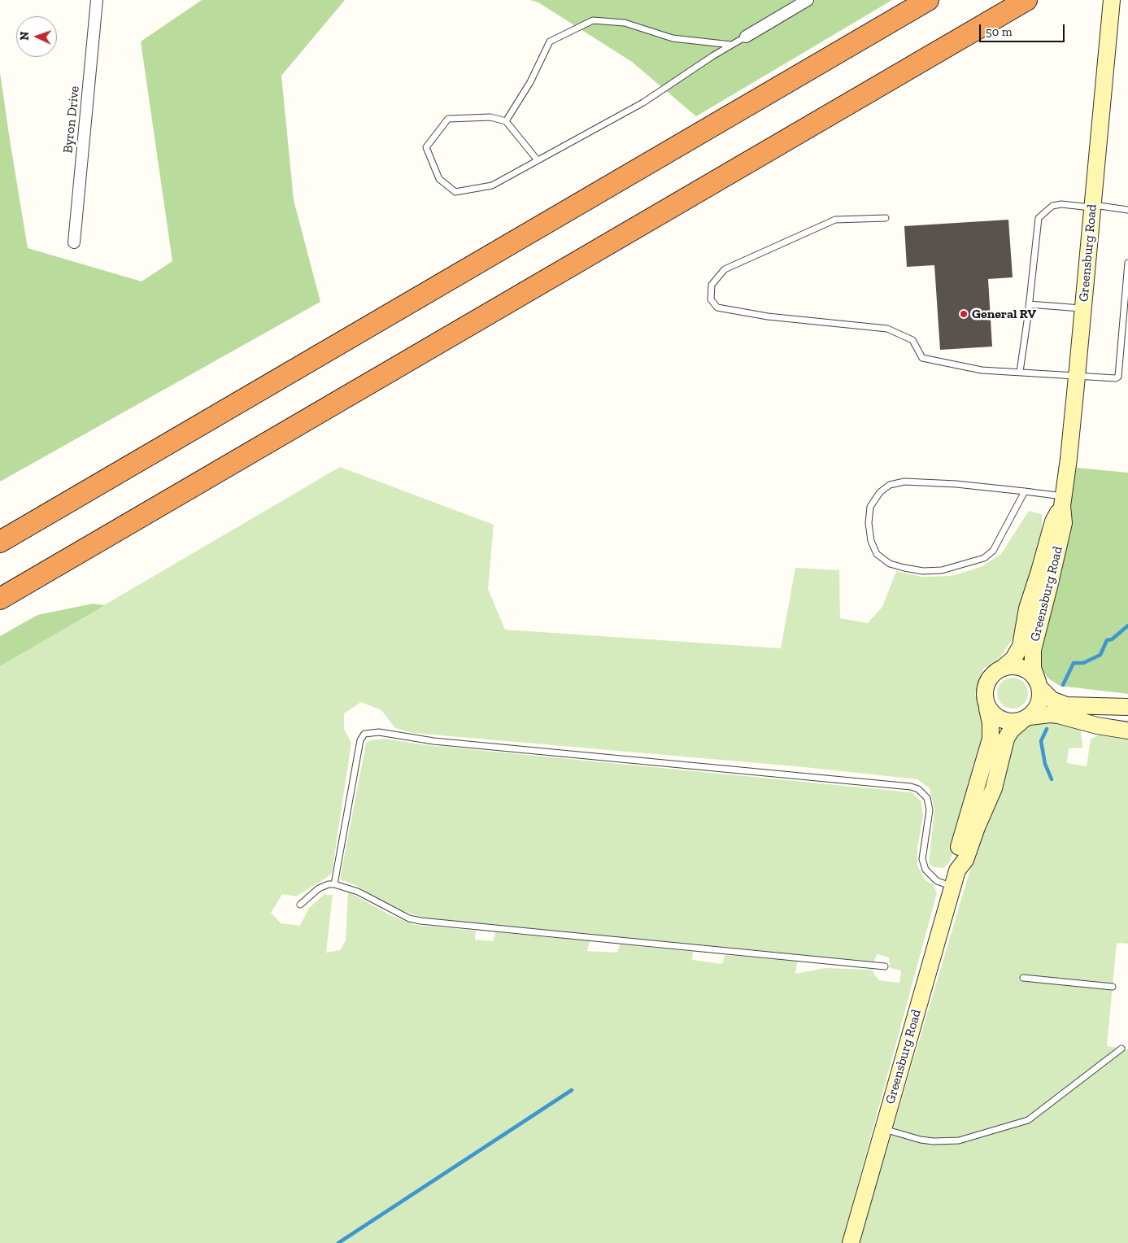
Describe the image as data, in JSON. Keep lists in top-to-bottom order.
{
  "streets": {
    "main road": ["Greensburg Road"],
    "street": ["Byron Drive"]
  },
  "places": ["General RV"],
  "scale_bar": "50 m",
  "north": "left"
}
